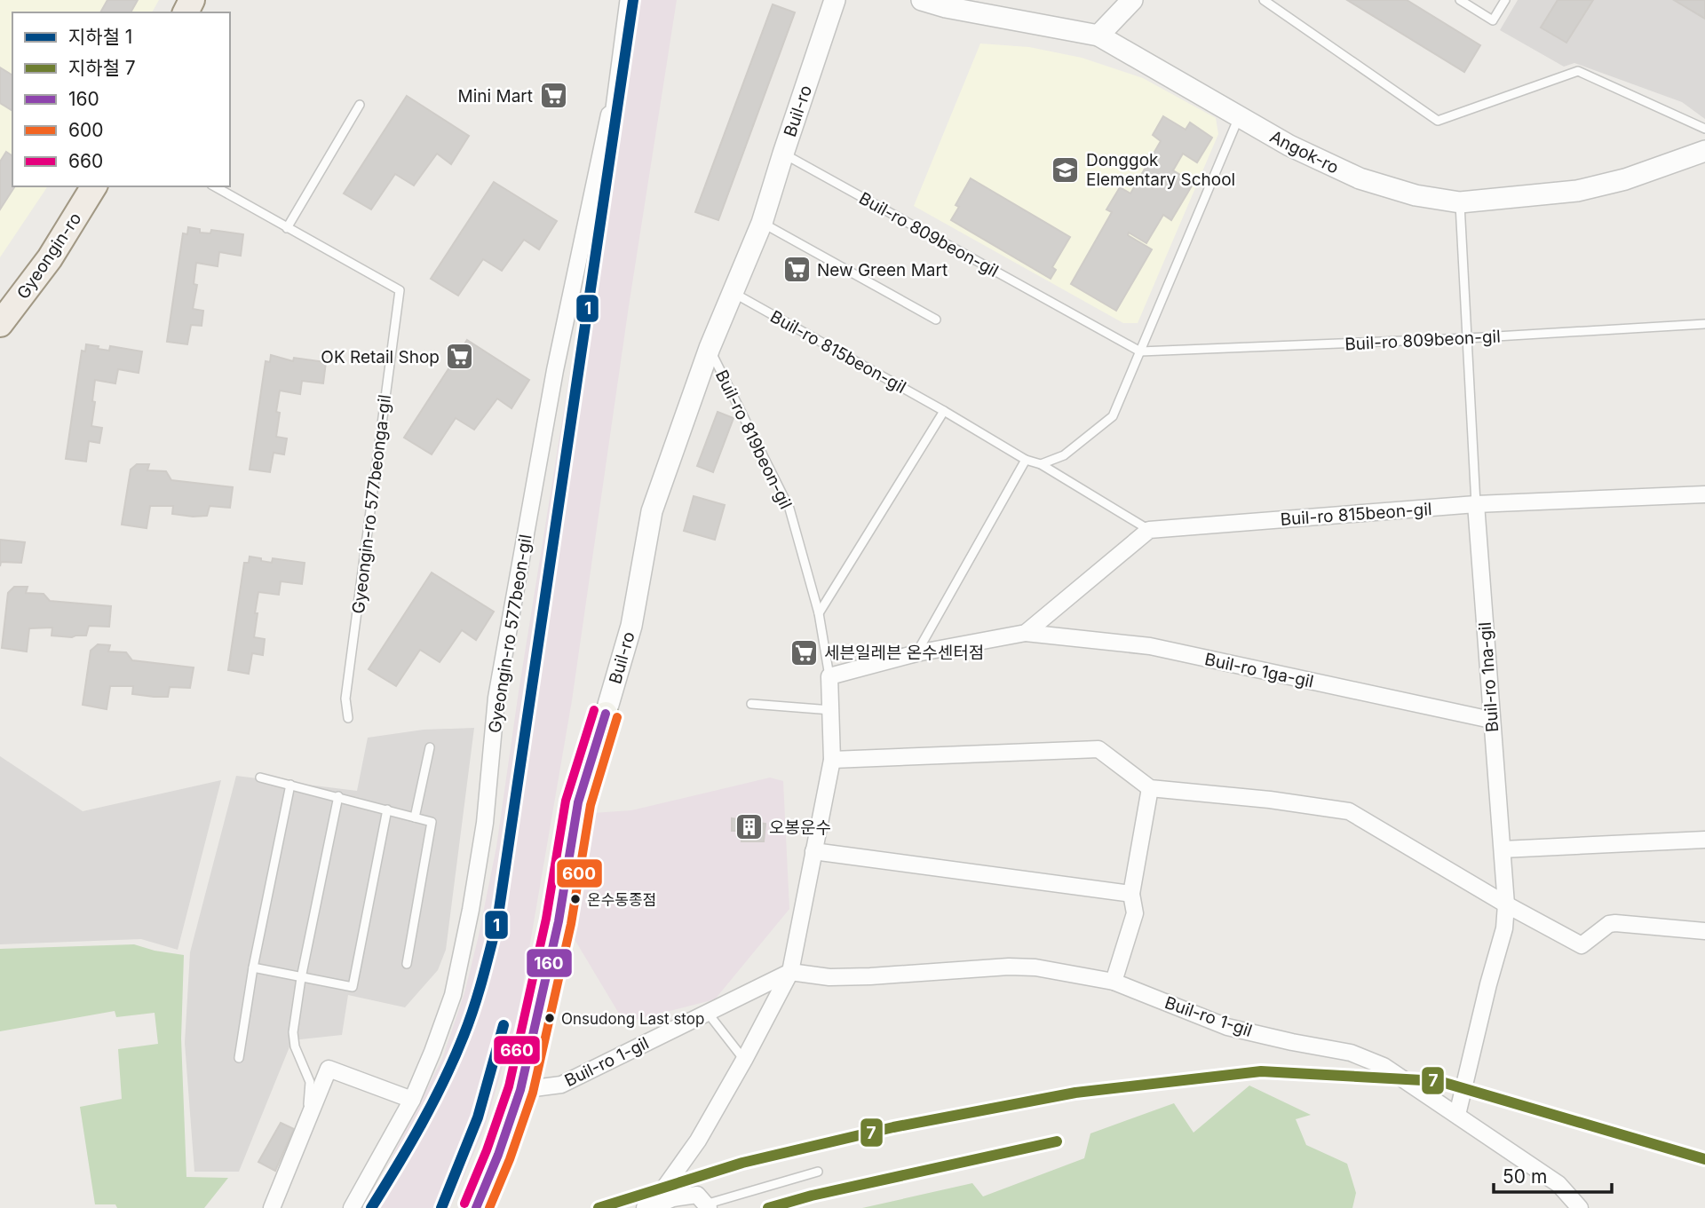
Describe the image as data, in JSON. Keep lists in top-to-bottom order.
{
  "streets": {
    "main road": ["Buil-ro", "Gyeongin-ro"],
    "street": [
      "Angok-ro",
      "Buil-ro 815beon-gil",
      "Gyeongin-ro 577beon-gil",
      "Buil-ro 1ga-gil",
      "Buil-ro 1na-gil",
      "Buil-ro 1-gil"
    ],
    "lane": ["Buil-ro 809beon-gil", "Buil-ro 819beon-gil", "Gyeongin-ro 577beonga-gil"]
  },
  "crossings": [
    ["Buil-ro", "Buil-ro 809beon-gil"],
    ["Buil-ro", "Buil-ro 815beon-gil"],
    ["Buil-ro", "Buil-ro 819beon-gil"],
    ["Buil-ro", "Buil-ro 1-gil"],
    ["Buil-ro 815beon-gil", "Buil-ro 1ga-gil"],
    ["Buil-ro 815beon-gil", "Buil-ro 1na-gil"],
    ["Buil-ro 819beon-gil", "Buil-ro 1ga-gil"],
    ["Buil-ro 1ga-gil", "Buil-ro 1na-gil"],
    ["Buil-ro 1na-gil", "Buil-ro 1-gil"]
  ],
  "places": {
    "supermarket": [
      "Mini Mart",
      "New Green Mart",
      "OK Retail Shop",
      "세븐일레븐 온수센터점"
    ],
    "school or university": ["Donggok Elementary School"],
    "building": ["오봉운수"],
    "other": ["온수동종점", "Onsudong Last stop"]
  },
  "lines": [
    "metro line 1",
    "transit line 660",
    "transit line 160",
    "transit line 600",
    "metro line 7"
  ],
  "legend": [
    "지하철 1",
    "지하철 7",
    "160",
    "600",
    "660"
  ],
  "scale_bar": "50 m"
}
